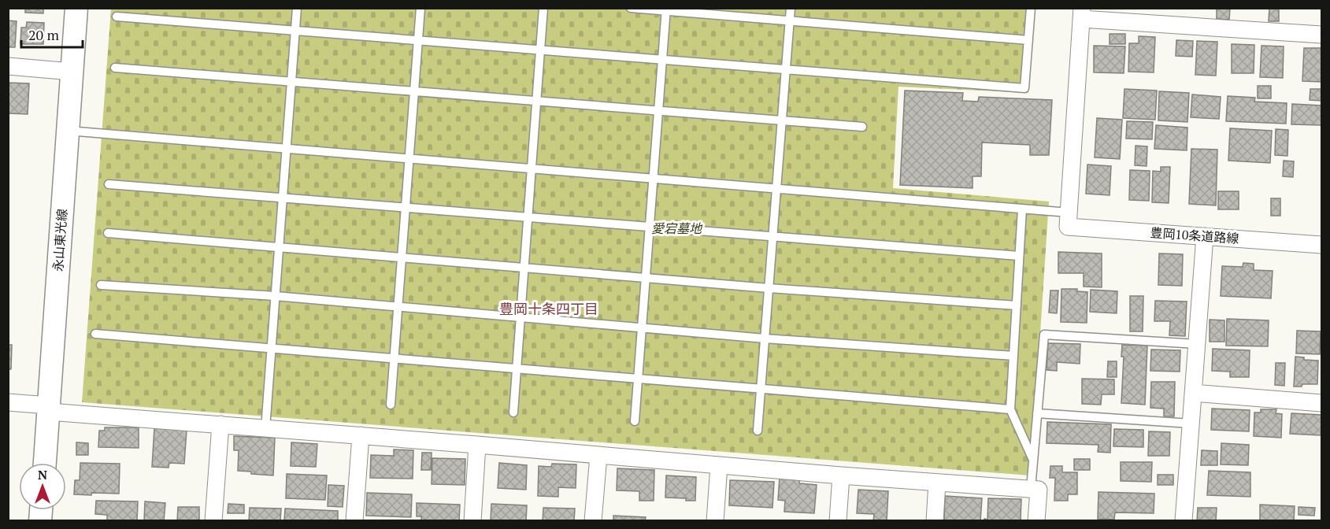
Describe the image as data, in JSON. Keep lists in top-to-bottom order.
{
  "streets": {
    "street": ["豊岡10条道路線", "永山東光線"]
  },
  "districts": ["豊岡十条四丁目"],
  "parks": ["愛宕墓地"],
  "scale_bar": "20 m",
  "north": "top"
}
